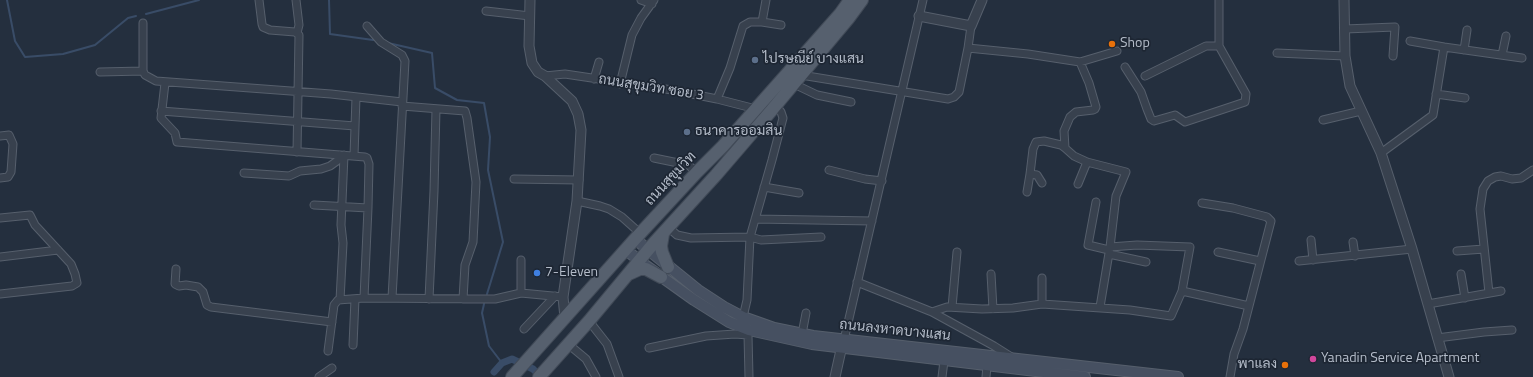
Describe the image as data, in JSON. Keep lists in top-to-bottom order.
{
  "streets": {
    "main road": ["ถนนสุขุมวิท", "ถนนลงหาดบางแสน"],
    "street": ["ถนนสุขุมวิท ซอย 3"]
  },
  "crossings": [
    ["ถนนสุขุมวิท ซอย 3", "ถนนสุขุมวิท"],
    ["ถนนสุขุมวิท", "ถนนลงหาดบางแสน"]
  ],
  "places": [
    "Shop",
    "ไปรษณีย์ บางแสน",
    "ธนาคารออมสิน",
    "7-Eleven",
    "Yanadin Service Apartment",
    "พาแลง"
  ]
}
